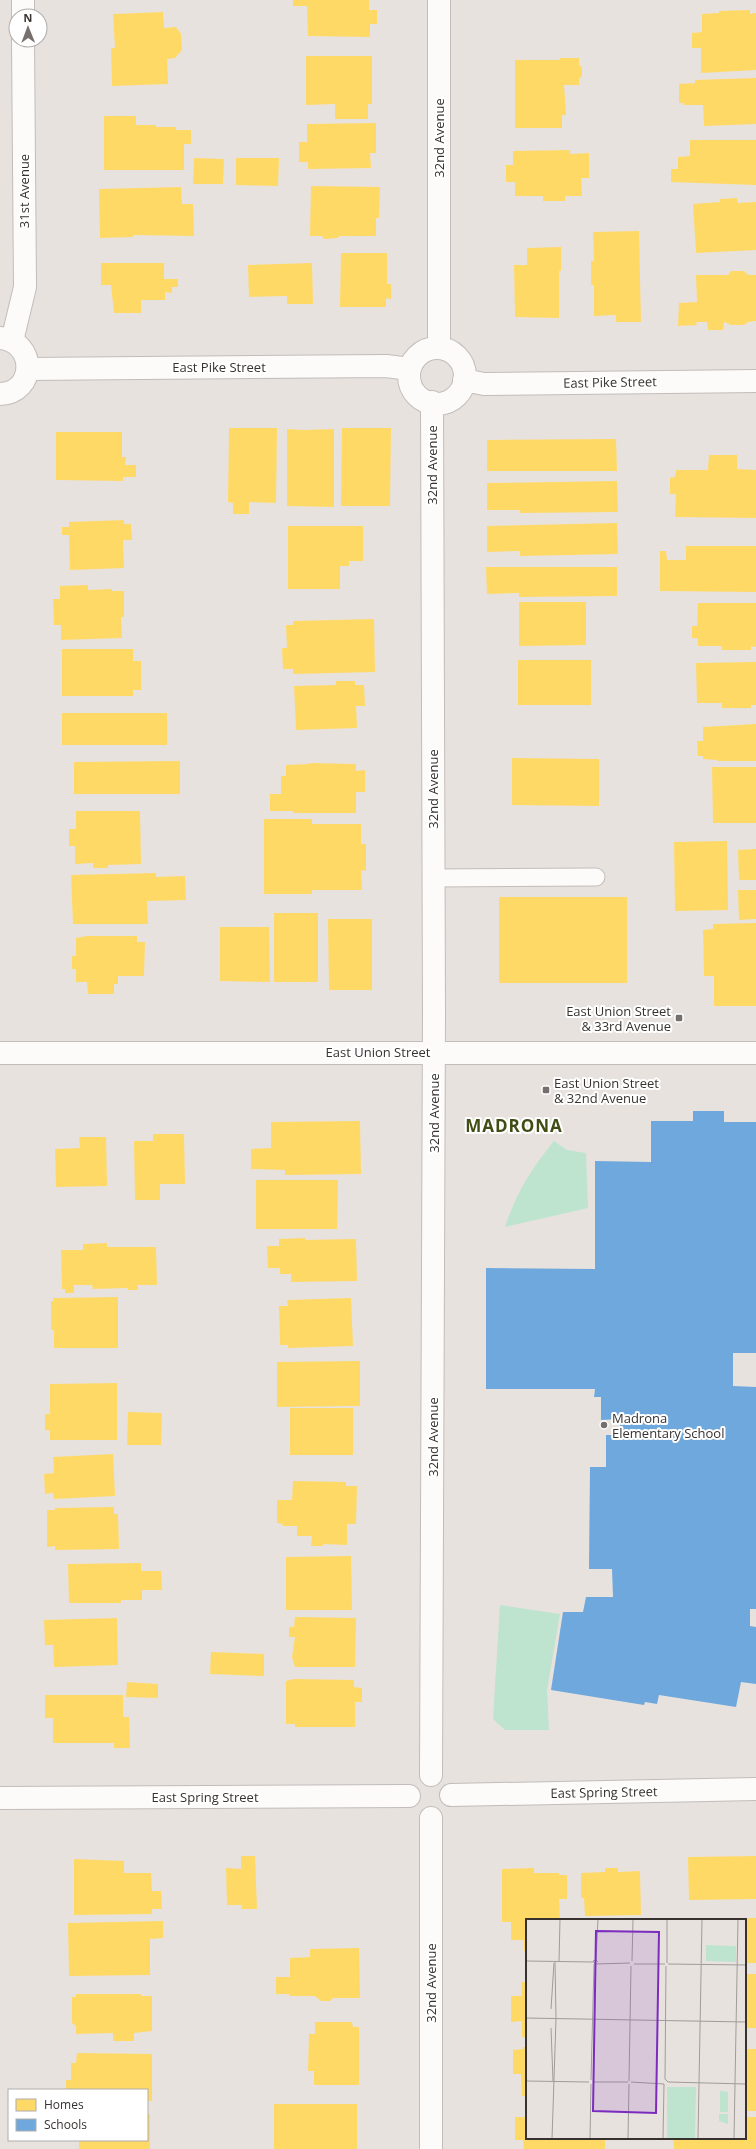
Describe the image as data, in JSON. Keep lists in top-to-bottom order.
{
  "streets": {
    "street": [
      "32nd Avenue",
      "31st Avenue",
      "East Pike Street",
      "East Union Street",
      "East Spring Street"
    ]
  },
  "crossings": [
    ["32nd Avenue", "East Pike Street"],
    ["32nd Avenue", "East Union Street"],
    ["32nd Avenue", "East Spring Street"]
  ],
  "districts": ["MADRONA"],
  "places": {
    "transit": ["East Union Street & 33rd Avenue", "East Union Street & 32nd Avenue"],
    "other": ["Madrona Elementary School"]
  },
  "legend": ["Homes", "Schools"],
  "north": "top"
}
